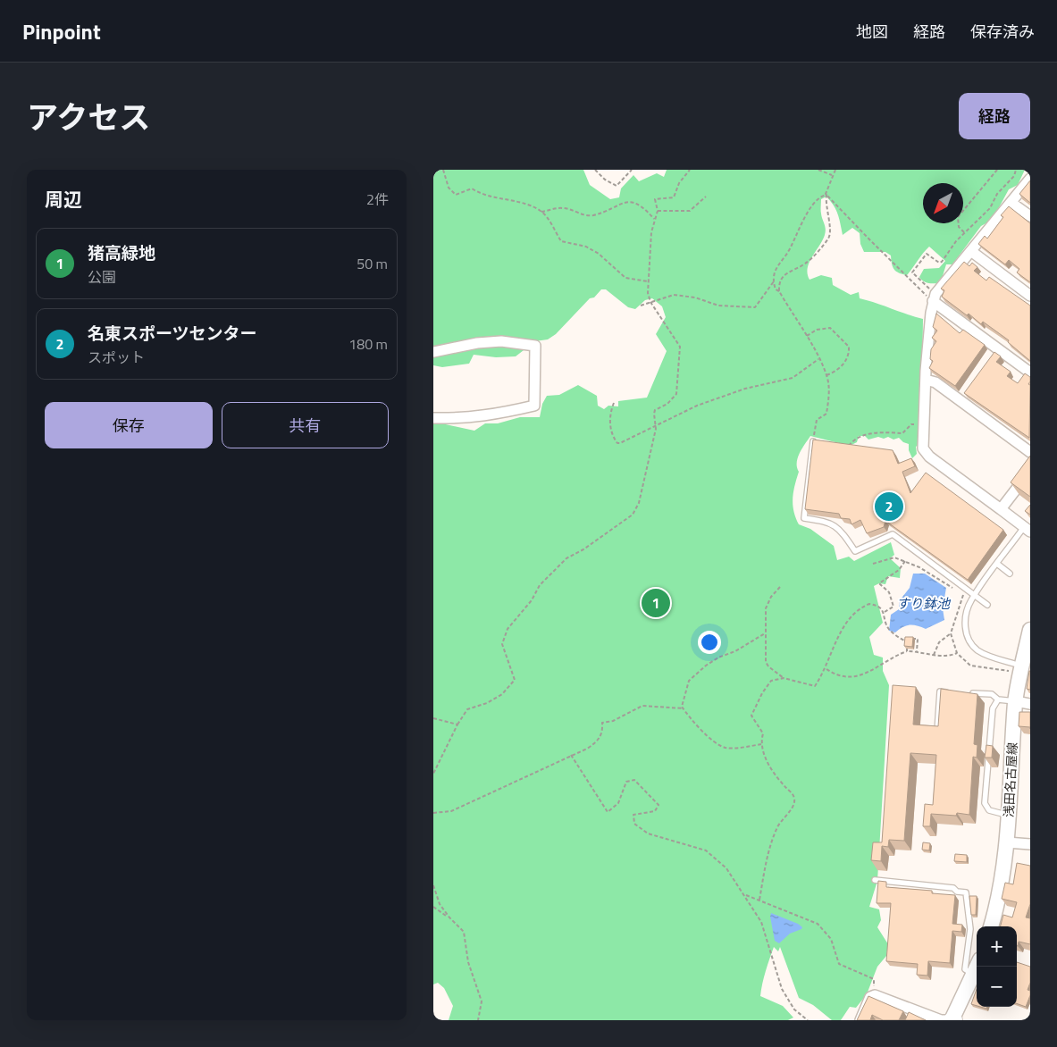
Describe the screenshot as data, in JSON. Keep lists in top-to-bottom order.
{
  "streets": {
    "main road": ["浅田名古屋線"]
  },
  "water": ["すり鉢池"],
  "north": "bottom left",
  "page": {
    "header": "Pinpoint",
    "nav": ["地図", "経路", "保存済み"],
    "title": "アクセス",
    "buttons": [
      "経路",
      ["保存", "共有"]
    ],
    "heading": ["周辺", "2件"],
    "list": [
      {
        "mark": "1",
        "name": "猪高緑地",
        "note": "公園",
        "value": "50 m"
      },
      {
        "mark": "2",
        "name": "名東スポーツセンター",
        "note": "スポット",
        "value": "180 m"
      }
    ],
    "pins": ["2", "1"],
    "map_buttons": ["+", "−"]
  }
}
